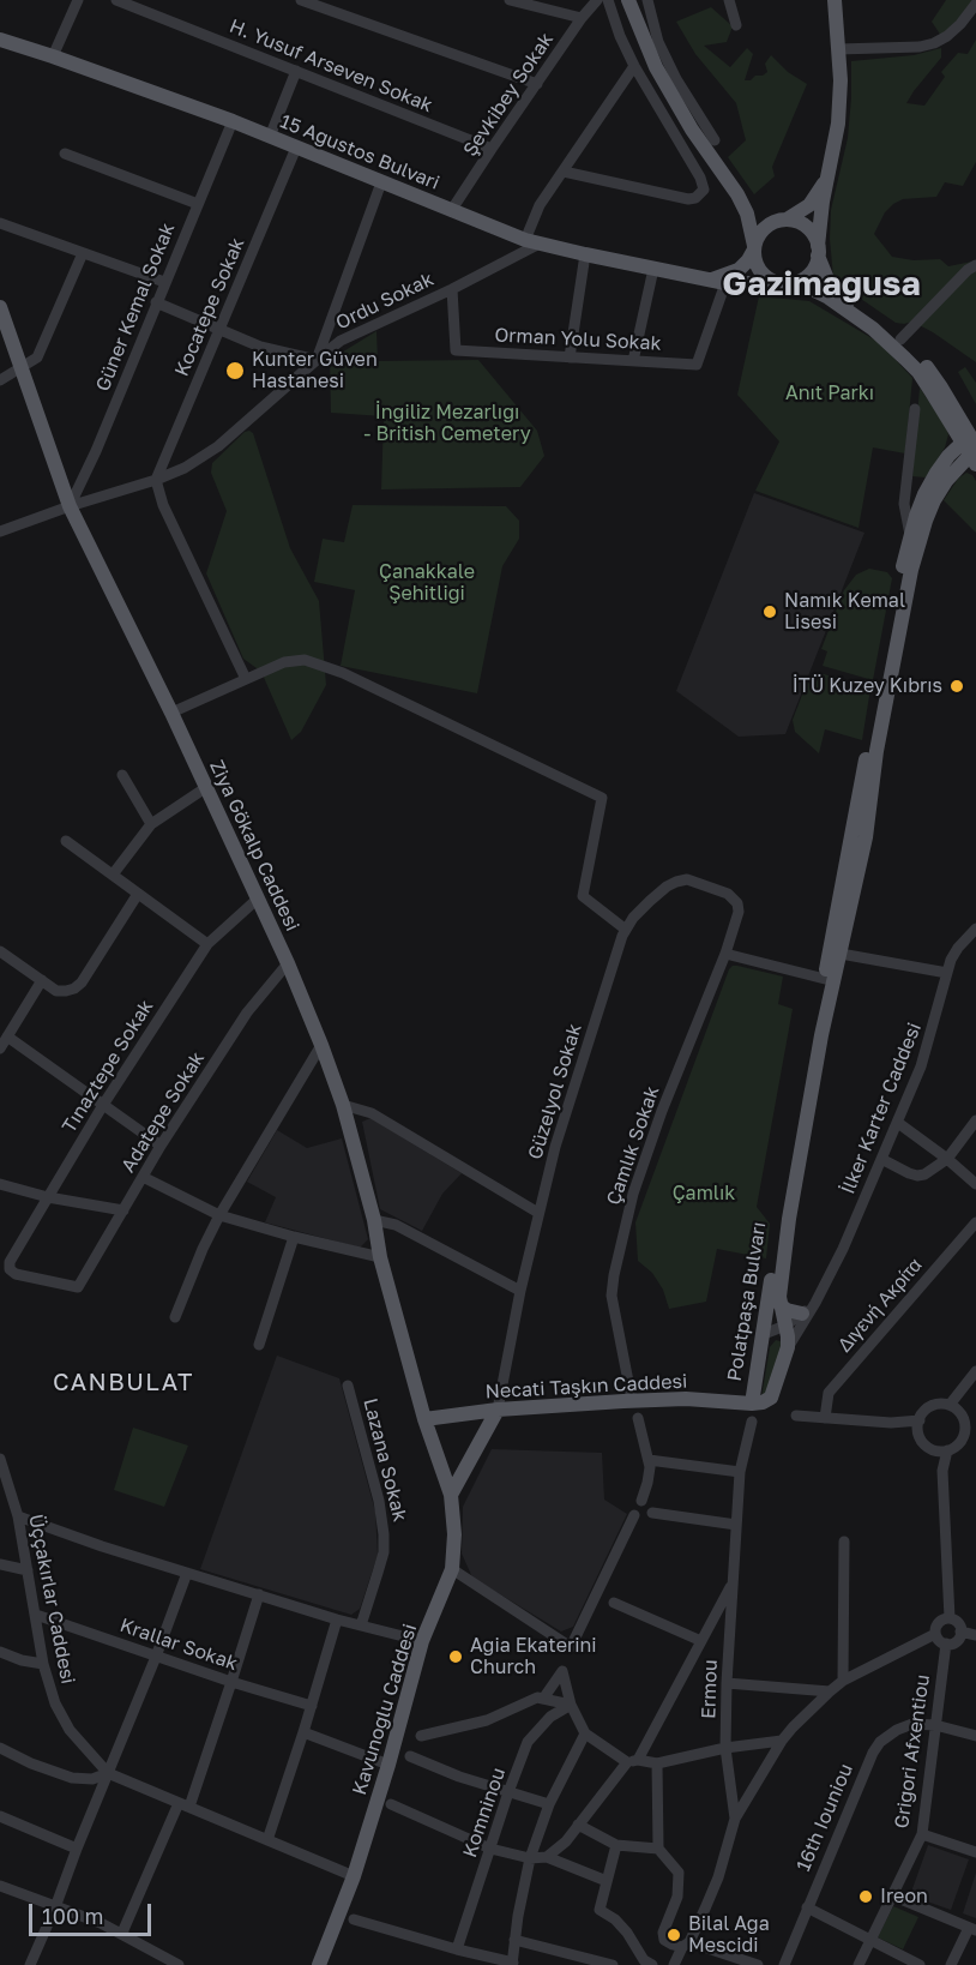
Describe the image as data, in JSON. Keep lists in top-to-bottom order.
{
  "streets": {
    "main road": [
      "15 Ağustos Bulvari",
      "Ziya Gökalp Caddesi",
      "Polatpaşa Bulvarı",
      "Necati Taşkın Caddesi",
      "Kavunoğlu Caddesi"
    ],
    "street": [
      "H. Yusuf Arseven Sokak",
      "Şevkibey Sokak",
      "Ordu Sokak",
      "Güner Kemal Sokak",
      "Kocatepe Sokak",
      "Orman Yolu Sokak",
      "Tınaztepe Sokak",
      "Güzelyol Sokak",
      "İlker Karter Caddesi",
      "Adatepe Sokak",
      "Çamlık Sokak",
      "Διγενή Ακρίτα",
      "Lazana Sokak",
      "Üççakırlar Caddesi",
      "Krallar Sokak",
      "Ermou",
      "Grigori Afxentiou",
      "Komninou",
      "16th Iouniou"
    ]
  },
  "crossings": [
    ["H. Yusuf Arseven Sokak", "Şevkibey Sokak"],
    ["Şevkibey Sokak", "15 Ağustos Bulvari"],
    ["15 Ağustos Bulvari", "Ordu Sokak"],
    ["15 Ağustos Bulvari", "Güner Kemal Sokak"],
    ["15 Ağustos Bulvari", "Kocatepe Sokak"],
    ["15 Ağustos Bulvari", "Orman Yolu Sokak"],
    ["Ordu Sokak", "Güner Kemal Sokak"],
    ["Ordu Sokak", "Kocatepe Sokak"],
    ["Ordu Sokak", "Orman Yolu Sokak"],
    ["Ordu Sokak", "Ziya Gökalp Caddesi"],
    ["Güner Kemal Sokak", "Ziya Gökalp Caddesi"],
    ["Ziya Gökalp Caddesi", "Tınaztepe Sokak"],
    ["Ziya Gökalp Caddesi", "Adatepe Sokak"],
    ["Ziya Gökalp Caddesi", "Necati Taşkın Caddesi"],
    ["Ziya Gökalp Caddesi", "Kavunoğlu Caddesi"],
    ["Tınaztepe Sokak", "Adatepe Sokak"],
    ["Güzelyol Sokak", "Çamlık Sokak"],
    ["Güzelyol Sokak", "Necati Taşkın Caddesi"],
    ["İlker Karter Caddesi", "Polatpaşa Bulvarı"],
    ["Çamlık Sokak", "Necati Taşkın Caddesi"],
    ["Polatpaşa Bulvarı", "Necati Taşkın Caddesi"],
    ["Necati Taşkın Caddesi", "Kavunoğlu Caddesi"],
    ["Üççakırlar Caddesi", "Krallar Sokak"],
    ["Grigori Afxentiou", "16th Iouniou"]
  ],
  "districts": ["Gazimağusa", "CANBULAT"],
  "parks": [
    "Anıt Parkı",
    "İngiliz Mezarlığı - British Cemetery",
    "Çanakkale Şehitliği",
    "Çamlık"
  ],
  "places": [
    "Kunter Güven Hastanesi",
    "Namık Kemal Lisesi",
    "İTÜ Kuzey Kıbrıs",
    "Agia Ekaterini Church",
    "Ireon",
    "Bilal Ağa Mescidi"
  ],
  "scale_bar": "100 m"
}
